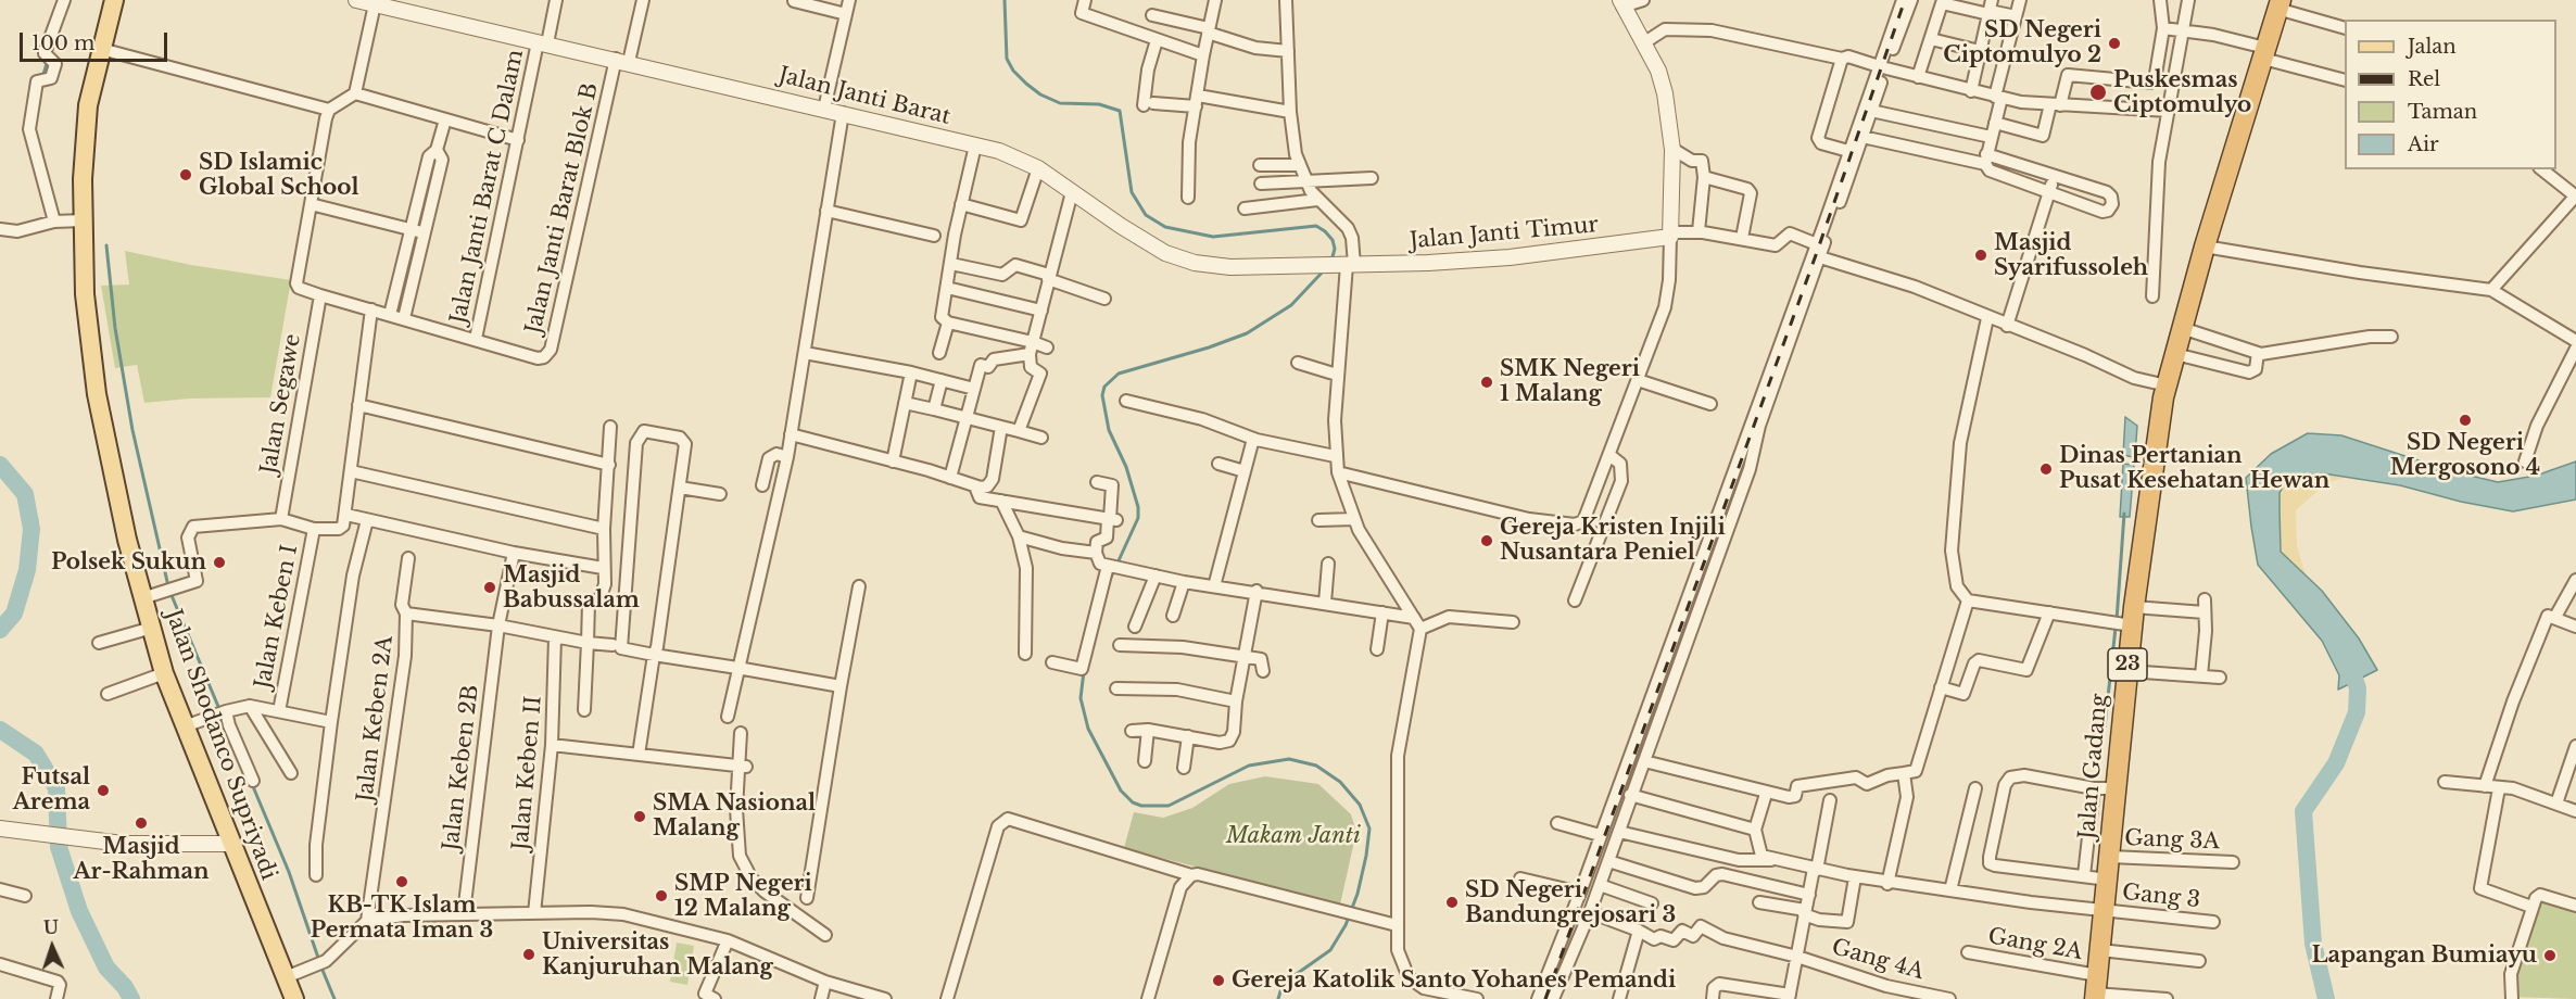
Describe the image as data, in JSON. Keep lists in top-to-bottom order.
{
  "streets": {
    "highway": ["23", "Jalan Gadang"],
    "main road": ["Jalan Shodanco Supriyadi"],
    "street": [
      "Jalan Janti Barat",
      "Jalan Janti Barat C Dalam",
      "Jalan Janti Barat Blok B",
      "Jalan Janti Timur",
      "Jalan Segawe",
      "Jalan Keben I",
      "Jalan Keben 2A",
      "Jalan Keben 2B",
      "Jalan Keben II",
      "Gang 3A",
      "Gang 3",
      "Gang 2A",
      "Gang 4A"
    ]
  },
  "crossings": [
    ["Jalan Janti Barat", "Jalan Janti Barat C Dalam"],
    ["Jalan Janti Barat", "Jalan Janti Barat Blok B"],
    ["Jalan Janti Barat", "Jalan Janti Timur"],
    ["Jalan Janti Barat C Dalam", "Jalan Janti Barat Blok B"],
    ["Jalan Janti Barat C Dalam", "Jalan Segawe"],
    ["23", "Jalan Gadang"],
    ["Jalan Keben 2A", "Jalan Keben 2B"],
    ["Jalan Keben 2A", "Jalan Keben II"],
    ["Jalan Gadang", "Gang 3A"],
    ["Jalan Gadang", "Gang 3"],
    ["Jalan Gadang", "Gang 2A"]
  ],
  "parks": ["Makam Janti"],
  "places": [
    "SD Negeri Ciptomulyo 2",
    "Puskesmas Ciptomulyo",
    "SD Islamic Global School",
    "Masjid Syarifussoleh",
    "SMK Negeri 1 Malang",
    "SD Negeri Mergosono 4",
    "Dinas Pertanian Pusat Kesehatan Hewan",
    "Gereja Kristen Injili Nusantara Peniel",
    "Polsek Sukun",
    "Masjid Babussalam",
    "Futsal Arema",
    "SMA Nasional Malang",
    "Masjid Ar-Rahman",
    "KB-TK Islam Permata Iman 3",
    "SMP Negeri 12 Malang",
    "SD Negeri Bandungrejosari 3",
    "Universitas Kanjuruhan Malang",
    "Lapangan Bumiayu",
    "Gereja Katolik Santo Yohanes Pemandi"
  ],
  "legend": [
    "Jalan",
    "Rel",
    "Taman",
    "Air"
  ],
  "scale_bar": "100 m",
  "north": "top"
}
